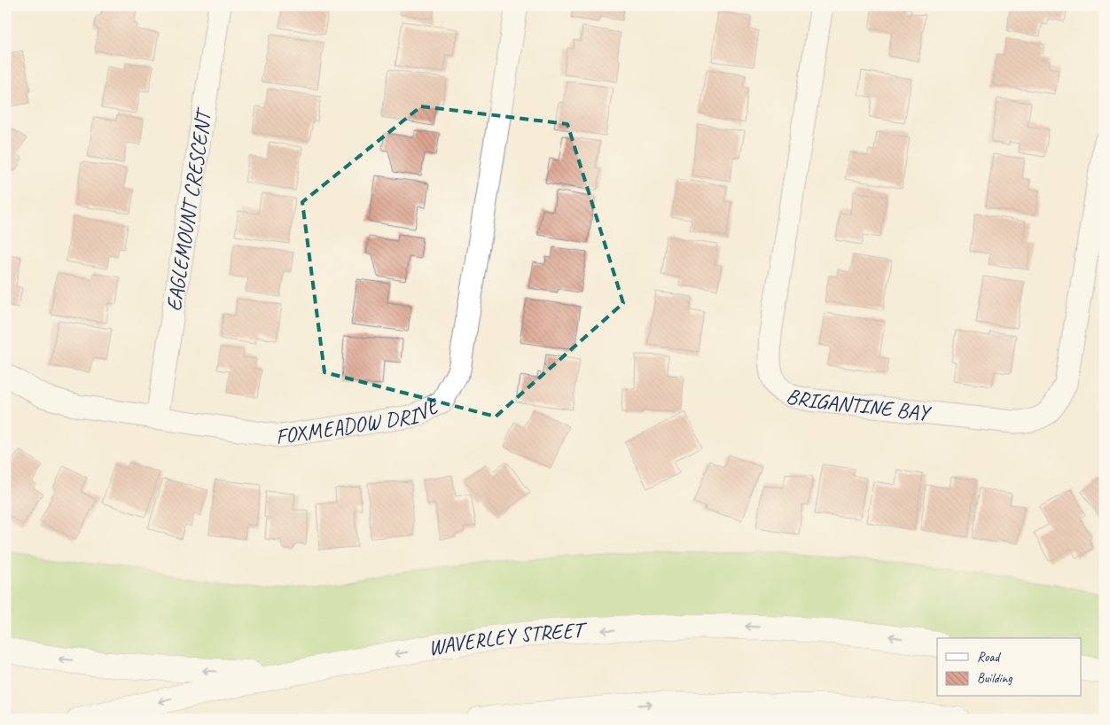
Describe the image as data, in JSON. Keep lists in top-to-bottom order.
{
  "streets": {
    "main road": ["WAVERLEY STREET"],
    "street": ["EAGLEMOUNT CRESCENT", "BRIGANTINE BAY", "FOXMEADOW DRIVE"]
  },
  "crossings": [
    ["EAGLEMOUNT CRESCENT", "FOXMEADOW DRIVE"]
  ],
  "legend": ["Road", "Building"]
}
